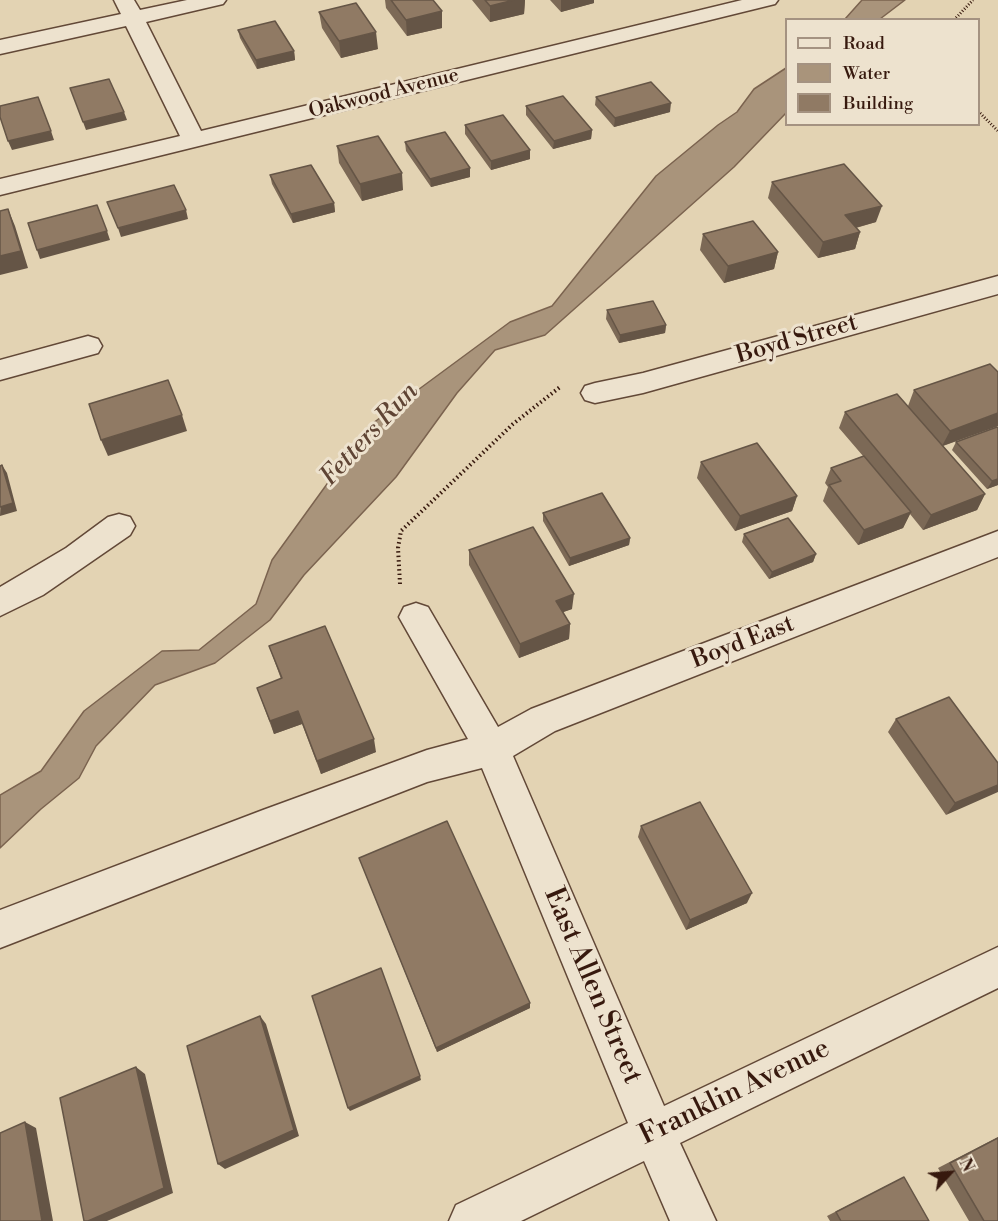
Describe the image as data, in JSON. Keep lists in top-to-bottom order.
{
  "streets": {
    "street": [
      "Oakwood Avenue",
      "Boyd Street",
      "Boyd East",
      "East Allen Street",
      "Franklin Avenue"
    ]
  },
  "crossings": [
    ["Boyd East", "East Allen Street"],
    ["East Allen Street", "Franklin Avenue"]
  ],
  "water": ["Fetters Run"],
  "legend": ["Road", "Water", "Building"],
  "north": "top right"
}
